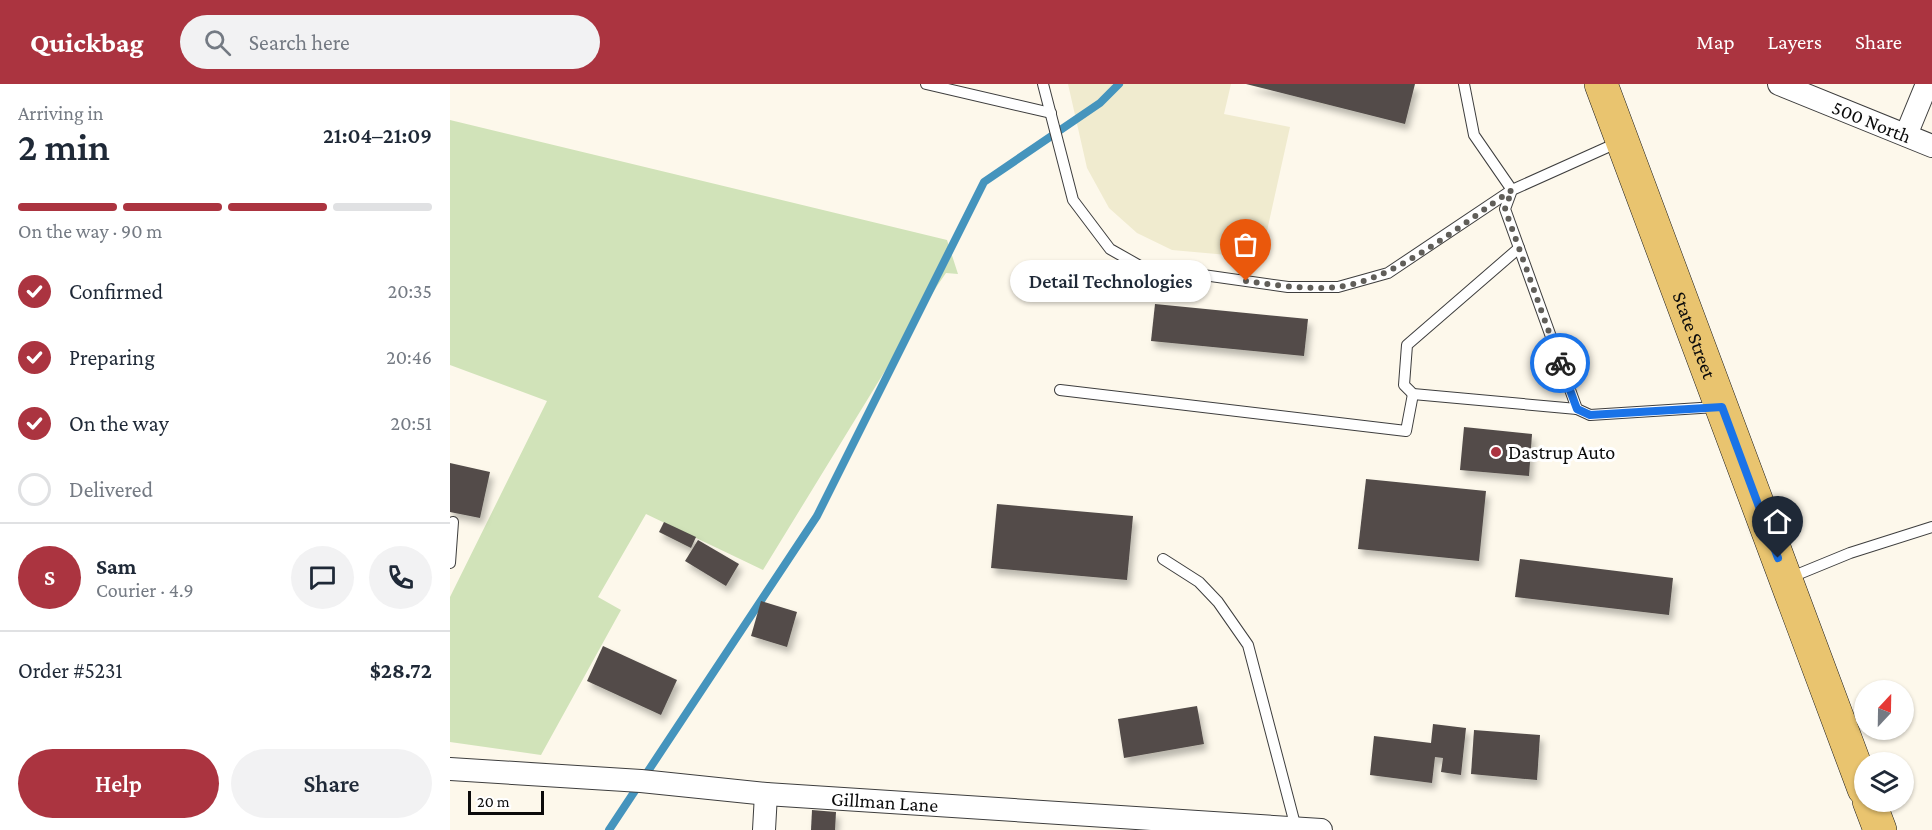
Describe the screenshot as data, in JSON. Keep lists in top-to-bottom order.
{
  "streets": {
    "main road": ["State Street"],
    "street": ["500 North", "Gillman Lane"]
  },
  "places": ["Detail Technologies", "Dastrup Auto"],
  "scale_bar": "20 m",
  "north": "top",
  "page": {
    "header": "Quickbag",
    "search": "Search here",
    "nav": ["Map", "Layers", "Share"],
    "heading": ["2 min", "Arriving in", "21:04–21:09"],
    "panel": [
      "Sam",
      "Courier · 4.9",
      "Order #5231",
      "$28.72"
    ],
    "bar": "On the way · 90 m",
    "list": [
      ["Confirmed", "20:35"],
      ["Preparing", "20:46"],
      ["On the way", "20:51"],
      "Delivered"
    ],
    "bubble": "Detail Technologies",
    "round": "S",
    "buttons": ["Help", "Share"],
    "scale": "20 m"
  }
}
